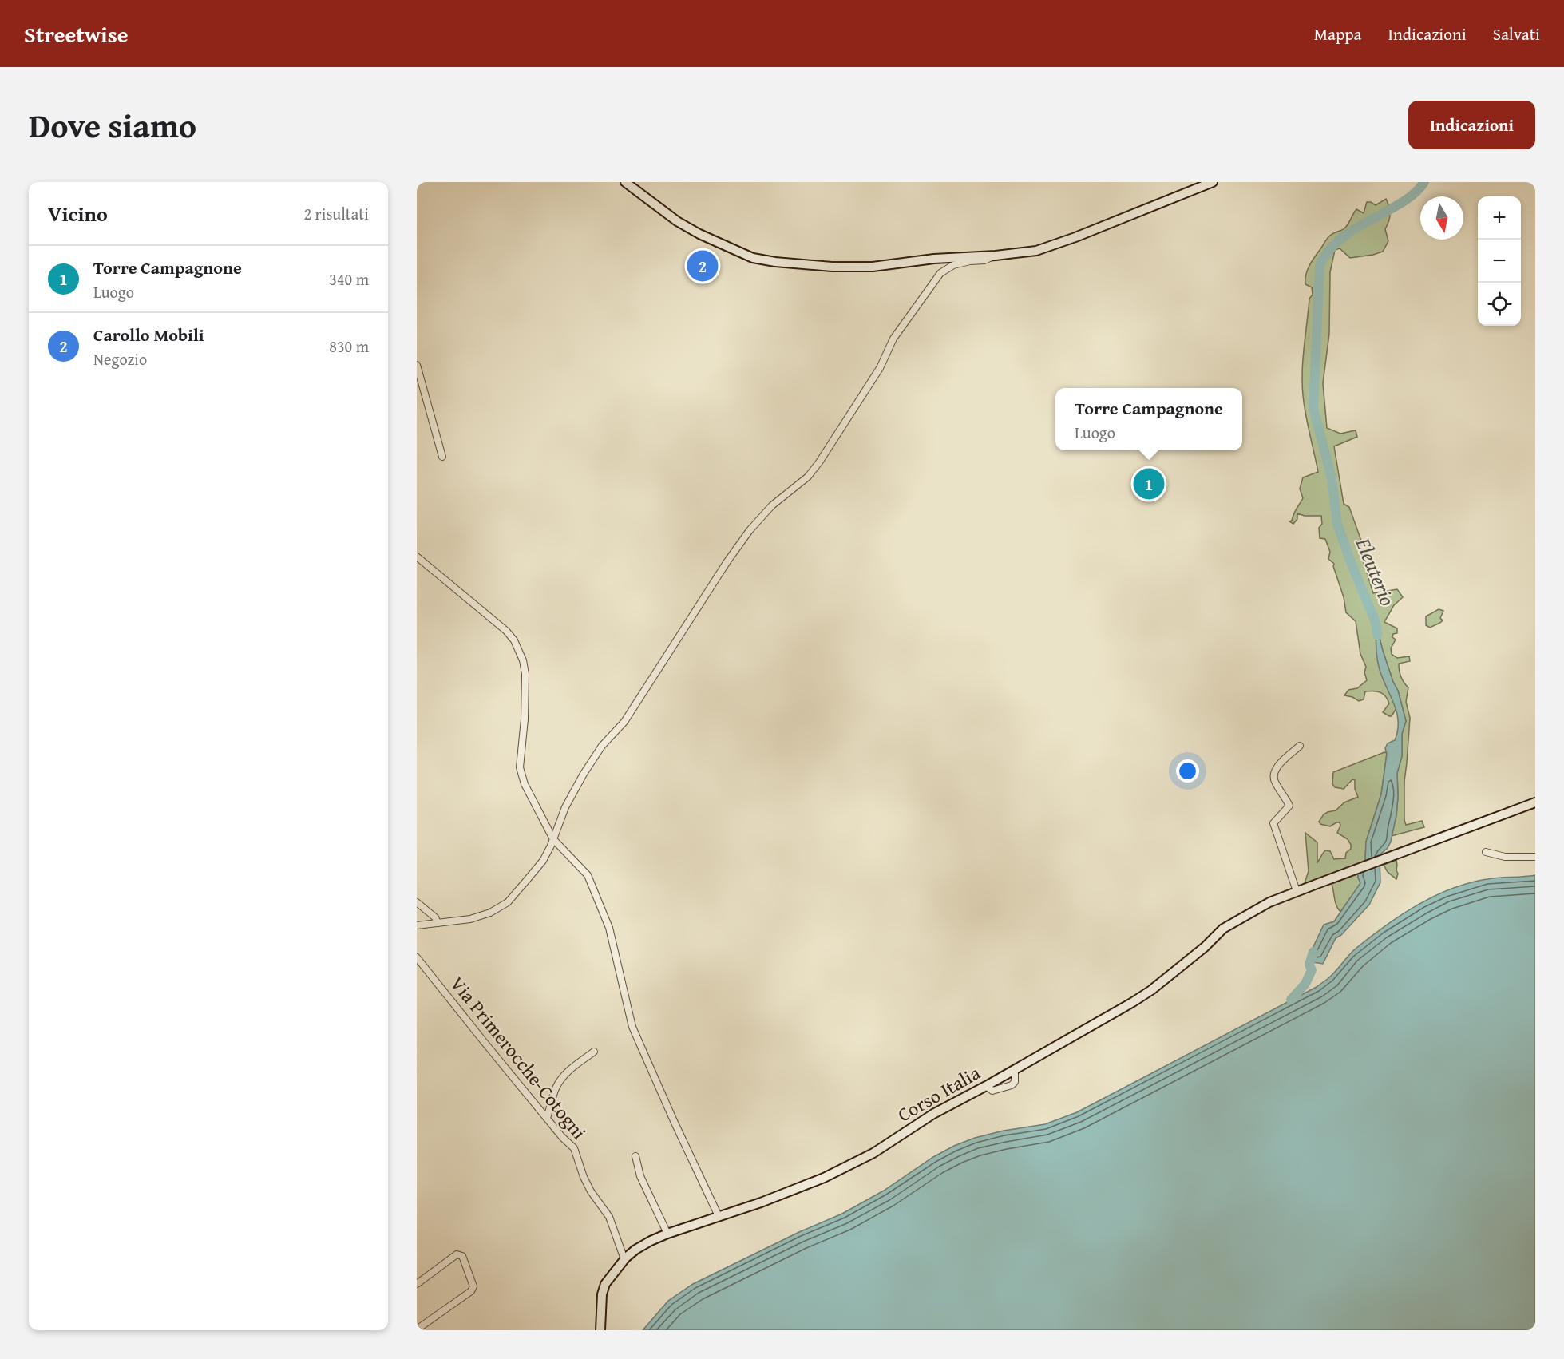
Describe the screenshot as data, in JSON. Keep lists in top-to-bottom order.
{
  "streets": {
    "street": ["Via Primerocche-Cotogni", "Corso Italia"]
  },
  "crossings": [
    ["Via Primerocche-Cotogni", "Corso Italia"]
  ],
  "water": ["Eleuterio"],
  "north": "bottom",
  "page": {
    "header": "Streetwise",
    "nav": ["Mappa", "Indicazioni", "Salvati"],
    "title": "Dove siamo",
    "buttons": "Indicazioni",
    "heading": ["Vicino", "2 risultati"],
    "map_buttons": ["+", "−"],
    "list": [
      {
        "mark": "1",
        "name": "Torre Campagnone",
        "note": "Luogo",
        "value": "340 m"
      },
      {
        "mark": "2",
        "name": "Carollo Mobili",
        "note": "Negozio",
        "value": "830 m"
      }
    ],
    "pins": ["2", "1"],
    "popup": ["Torre Campagnone", "Luogo"]
  }
}
